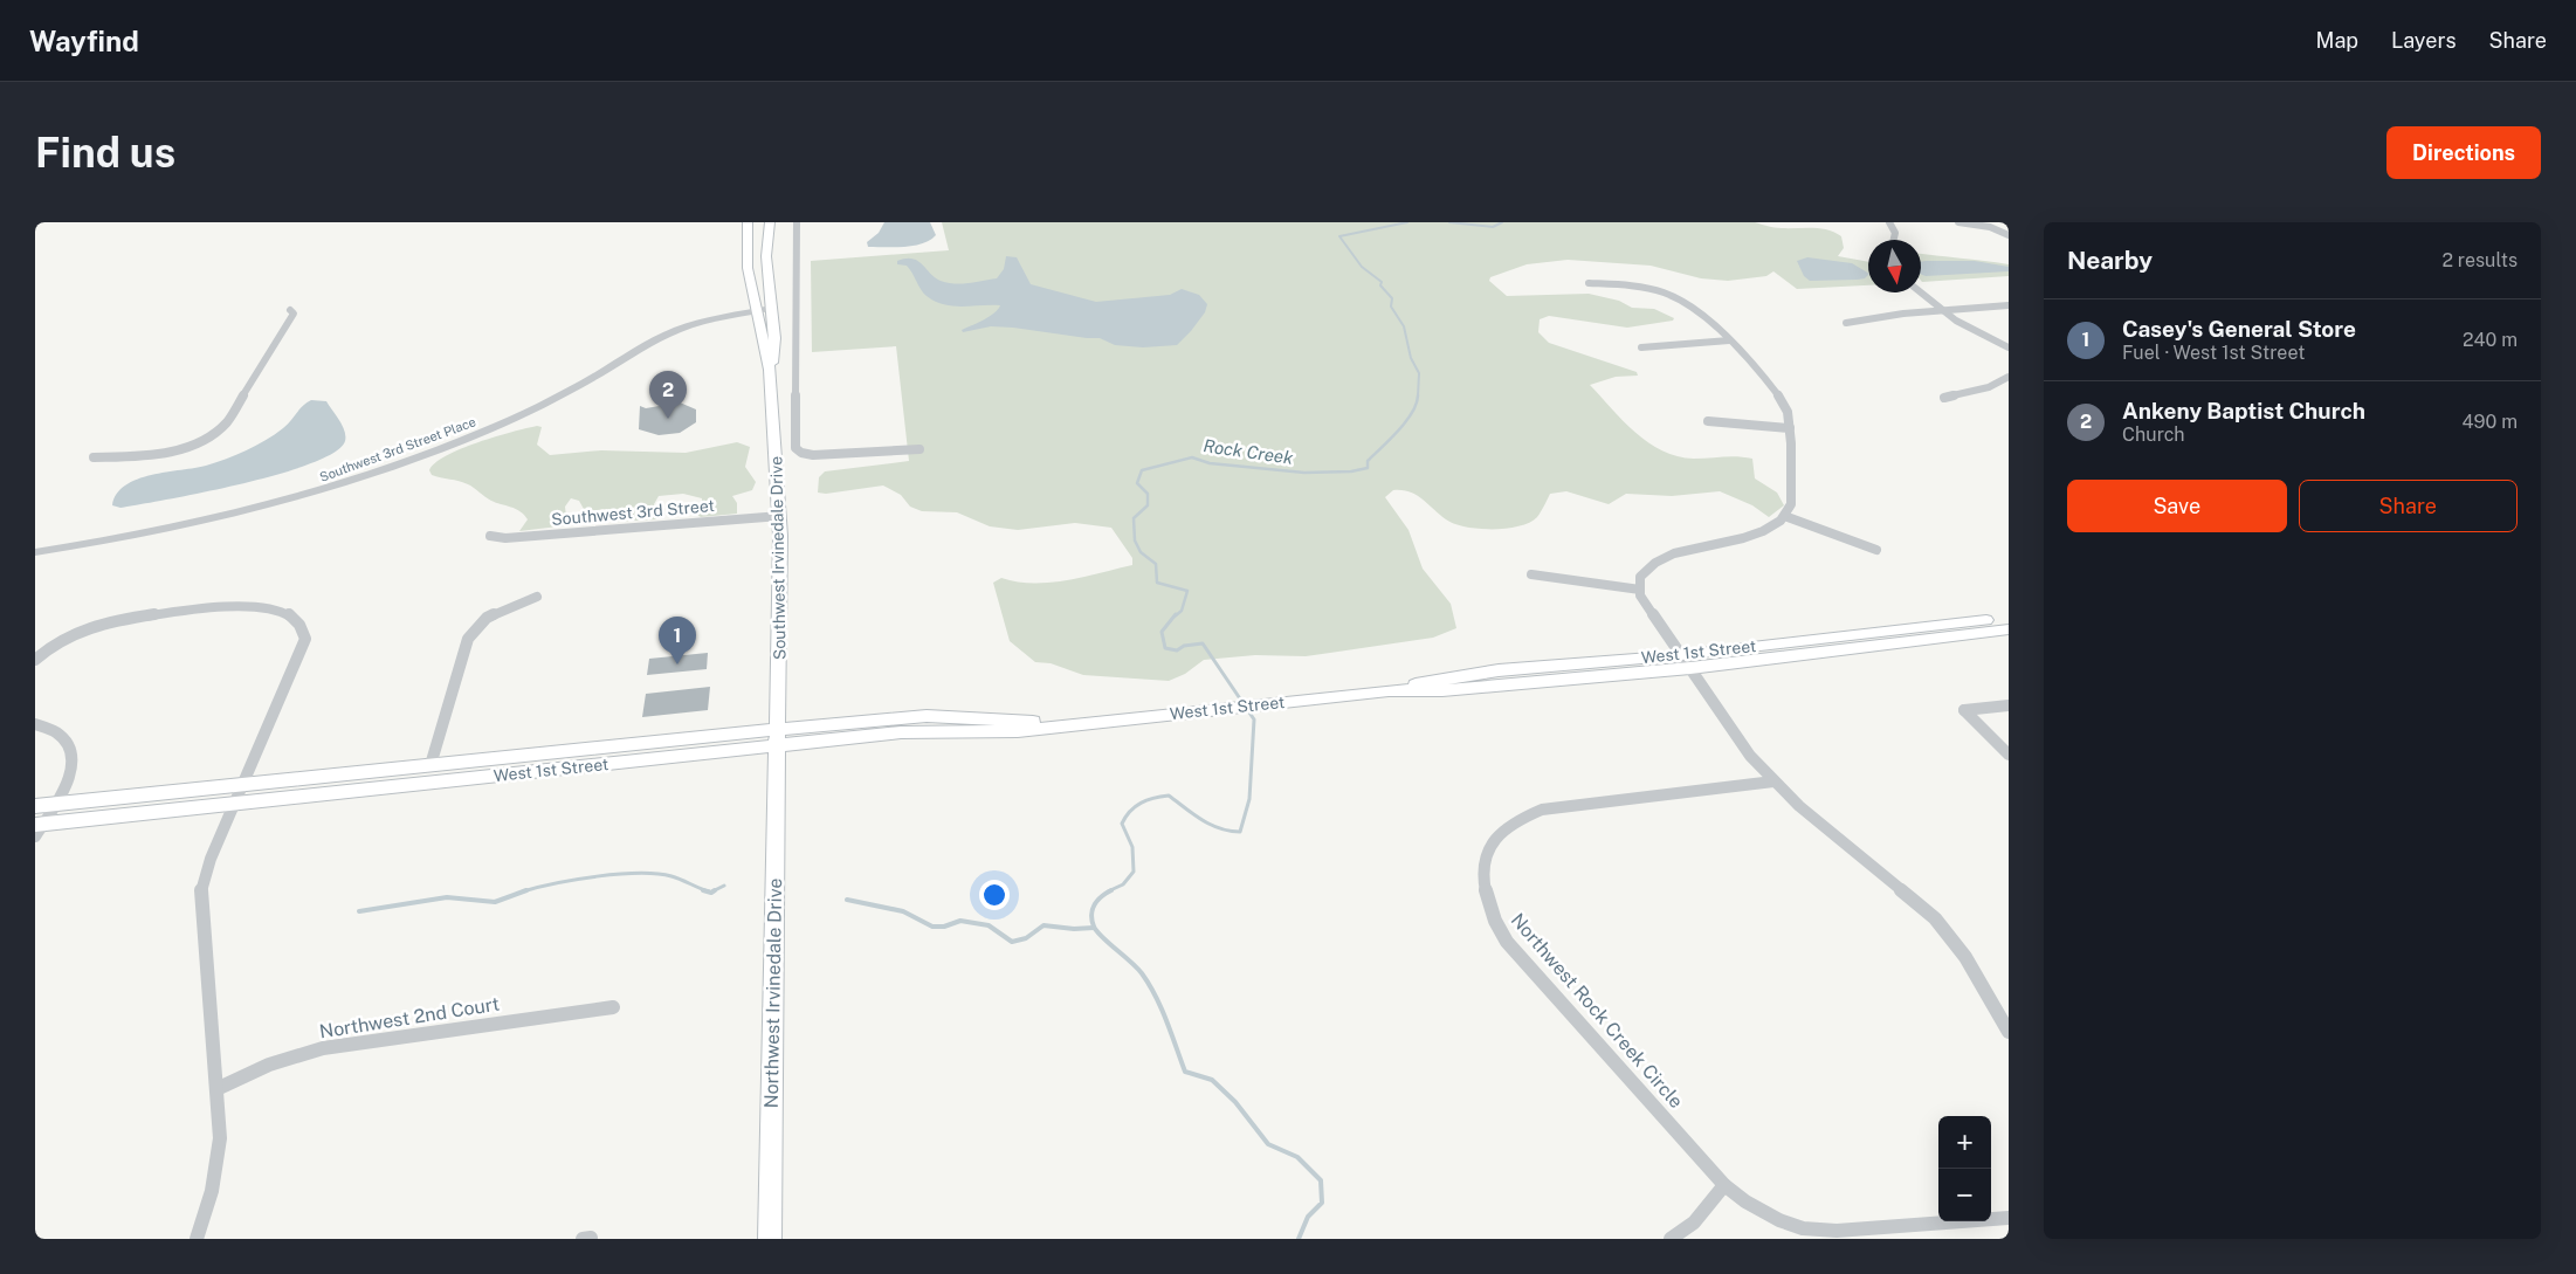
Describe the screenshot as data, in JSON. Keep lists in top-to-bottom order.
{
  "streets": {
    "main road": ["Southwest Irvinedale Drive", "West 1st Street", "Northwest Irvinedale Drive"],
    "street": [
      "Southwest 3rd Street Place",
      "Southwest 3rd Street",
      "Northwest Rock Creek Circle",
      "Northwest 2nd Court"
    ]
  },
  "crossings": [
    ["Southwest 3rd Street Place", "Southwest Irvinedale Drive"],
    ["Southwest 3rd Street", "Southwest Irvinedale Drive"],
    ["Southwest Irvinedale Drive", "West 1st Street"],
    ["Southwest Irvinedale Drive", "Northwest Irvinedale Drive"],
    ["West 1st Street", "Northwest Irvinedale Drive"]
  ],
  "water": ["Rock Creek"],
  "north": "bottom",
  "page": {
    "header": "Wayfind",
    "nav": ["Map", "Layers", "Share"],
    "buttons": [
      "Directions",
      ["Save", "Share"]
    ],
    "title": "Find us",
    "heading": ["Nearby", "2 results"],
    "list": [
      {
        "mark": "1",
        "name": "Casey's General Store",
        "note": "Fuel · West 1st Street",
        "value": "240 m"
      },
      {
        "mark": "2",
        "name": "Ankeny Baptist Church",
        "note": "Church",
        "value": "490 m"
      }
    ],
    "pins": ["2", "1"],
    "map_buttons": ["+", "−"]
  }
}
